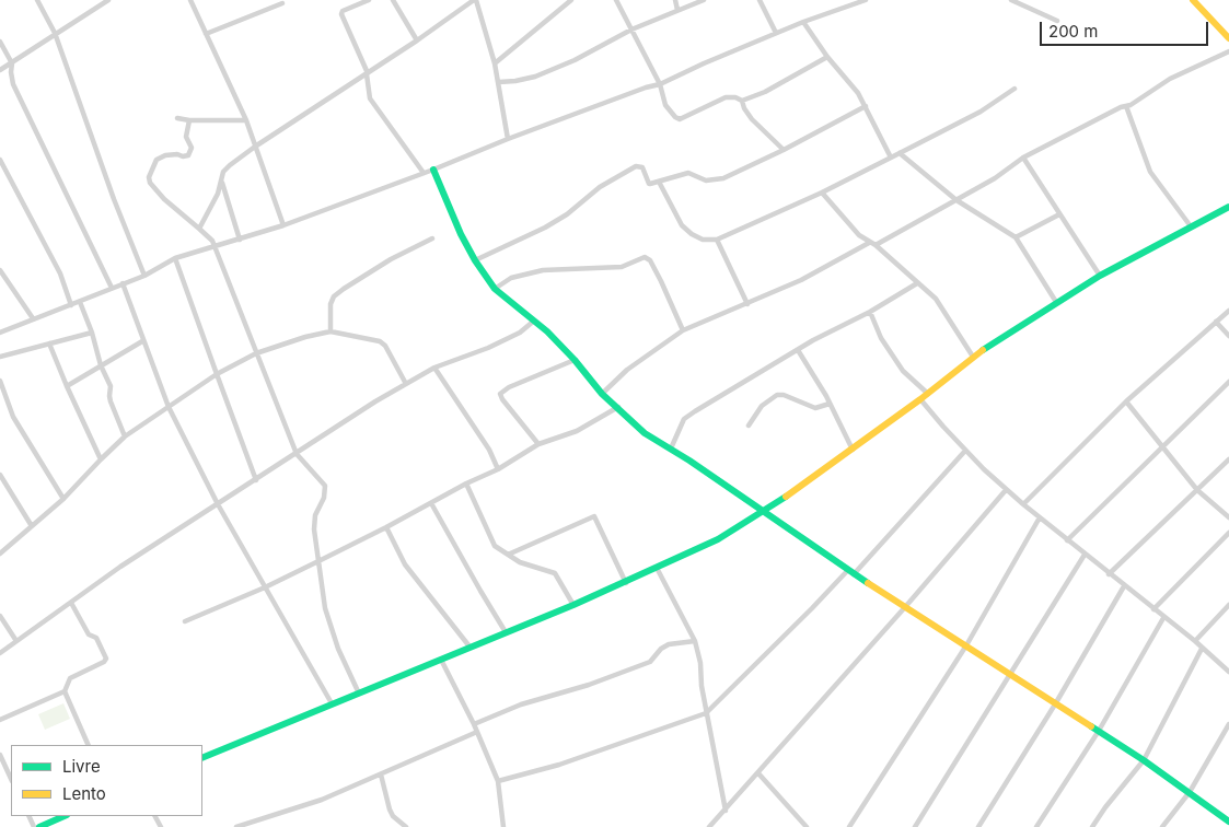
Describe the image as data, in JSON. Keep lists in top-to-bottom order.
{
  "legend": ["Livre", "Lento"],
  "scale_bar": "200 m"
}
